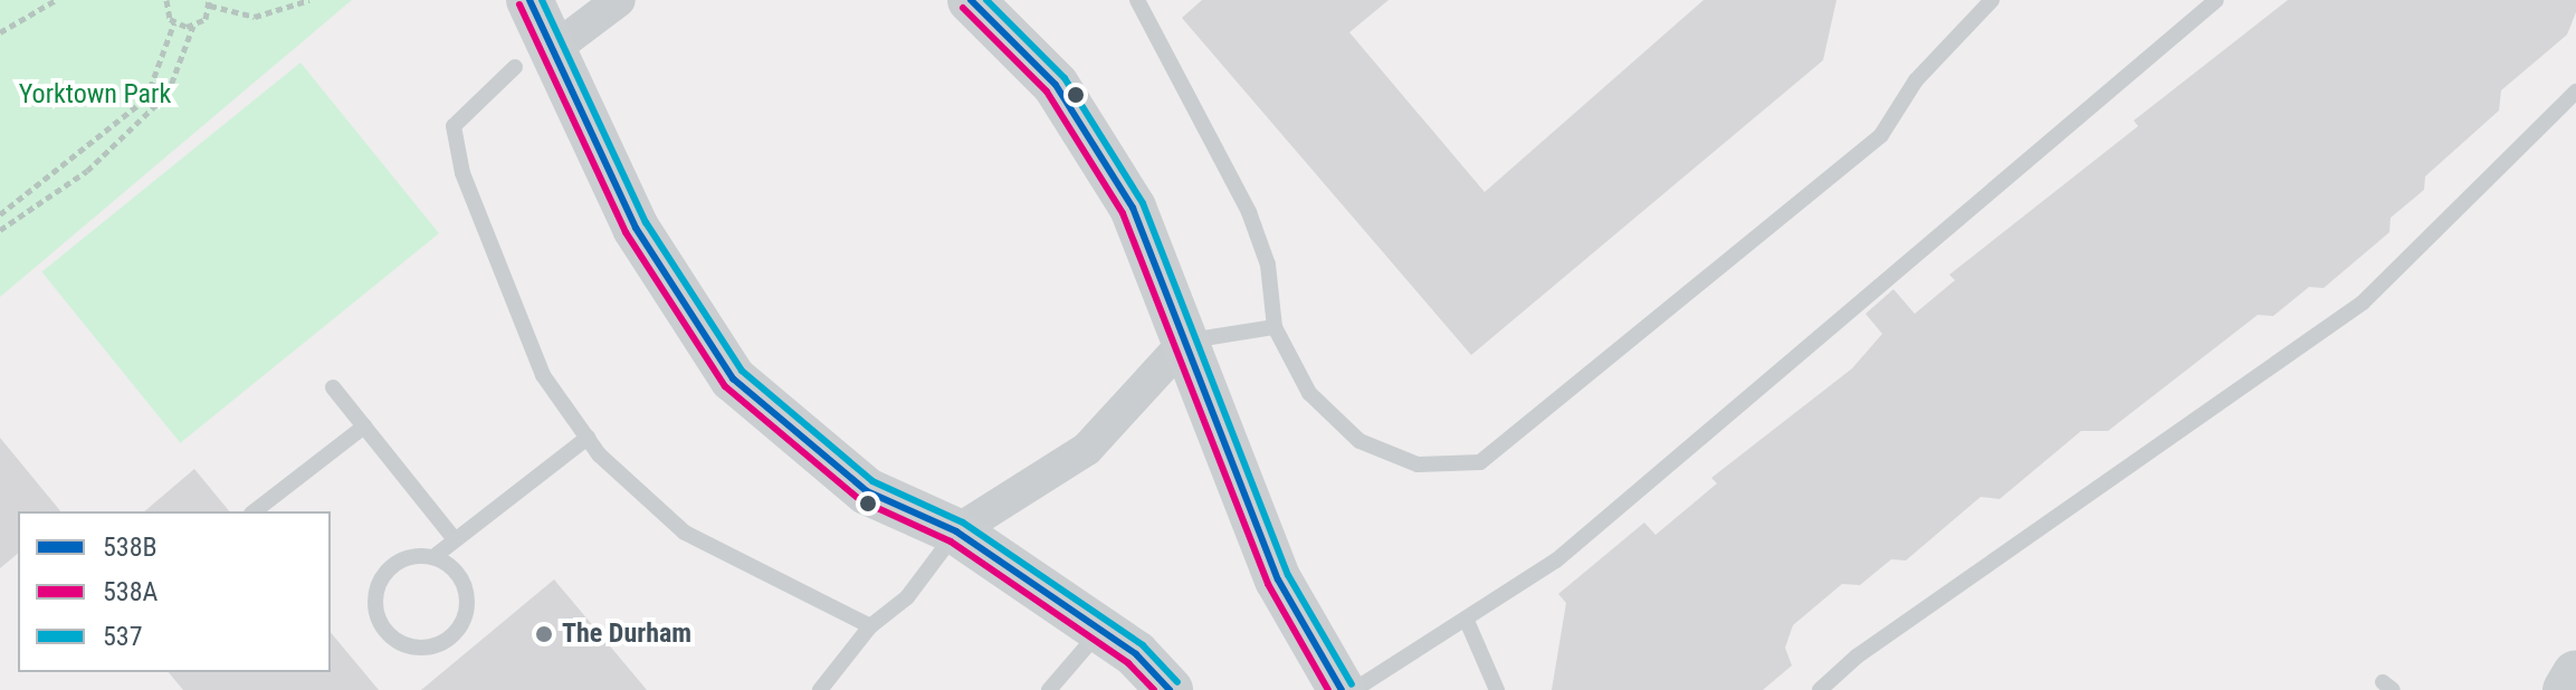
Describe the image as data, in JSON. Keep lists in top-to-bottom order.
{
  "parks": ["Yorktown Park"],
  "places": ["The Durham"],
  "lines": ["transit line 538B", "transit line 537", "transit line 538A"],
  "legend": ["538B", "538A", "537"]
}
